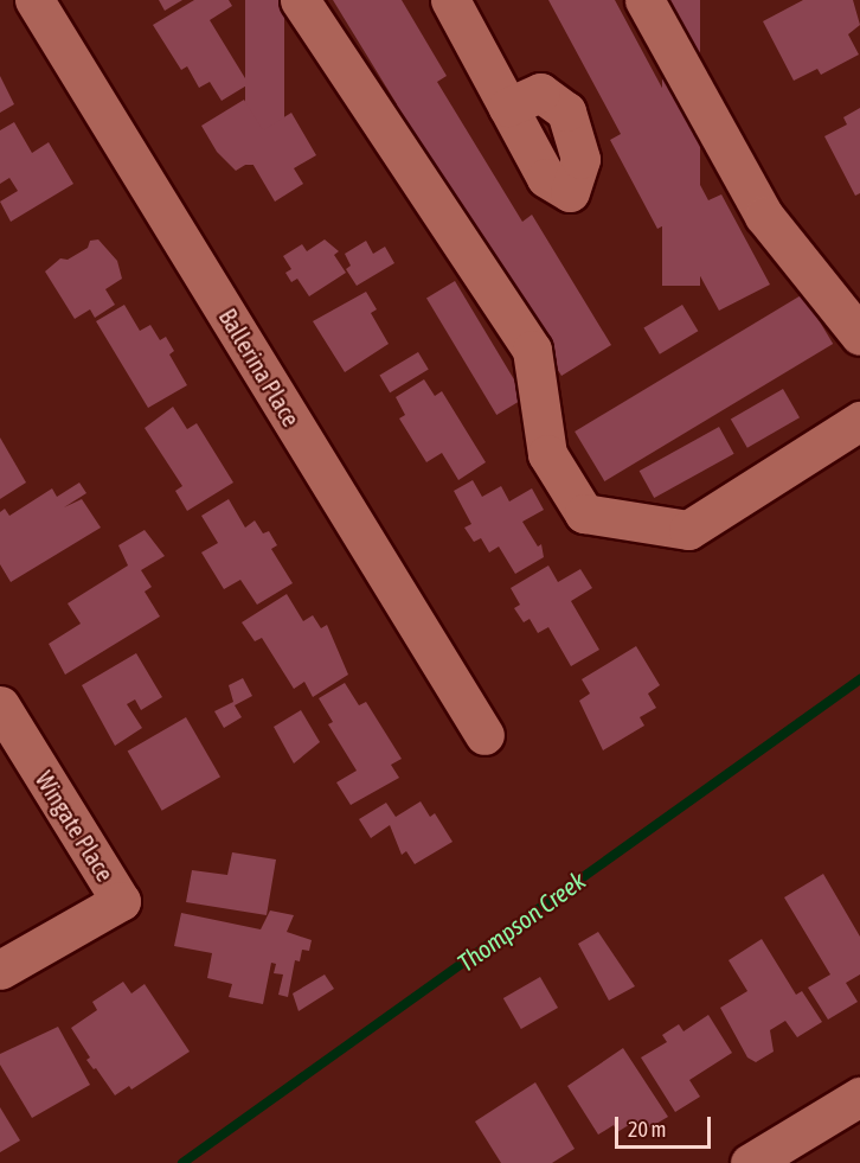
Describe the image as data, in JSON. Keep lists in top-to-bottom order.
{
  "streets": {
    "street": ["Ballerina Place", "Wingate Place"]
  },
  "water": ["Thompson Creek"],
  "scale_bar": "20 m"
}
